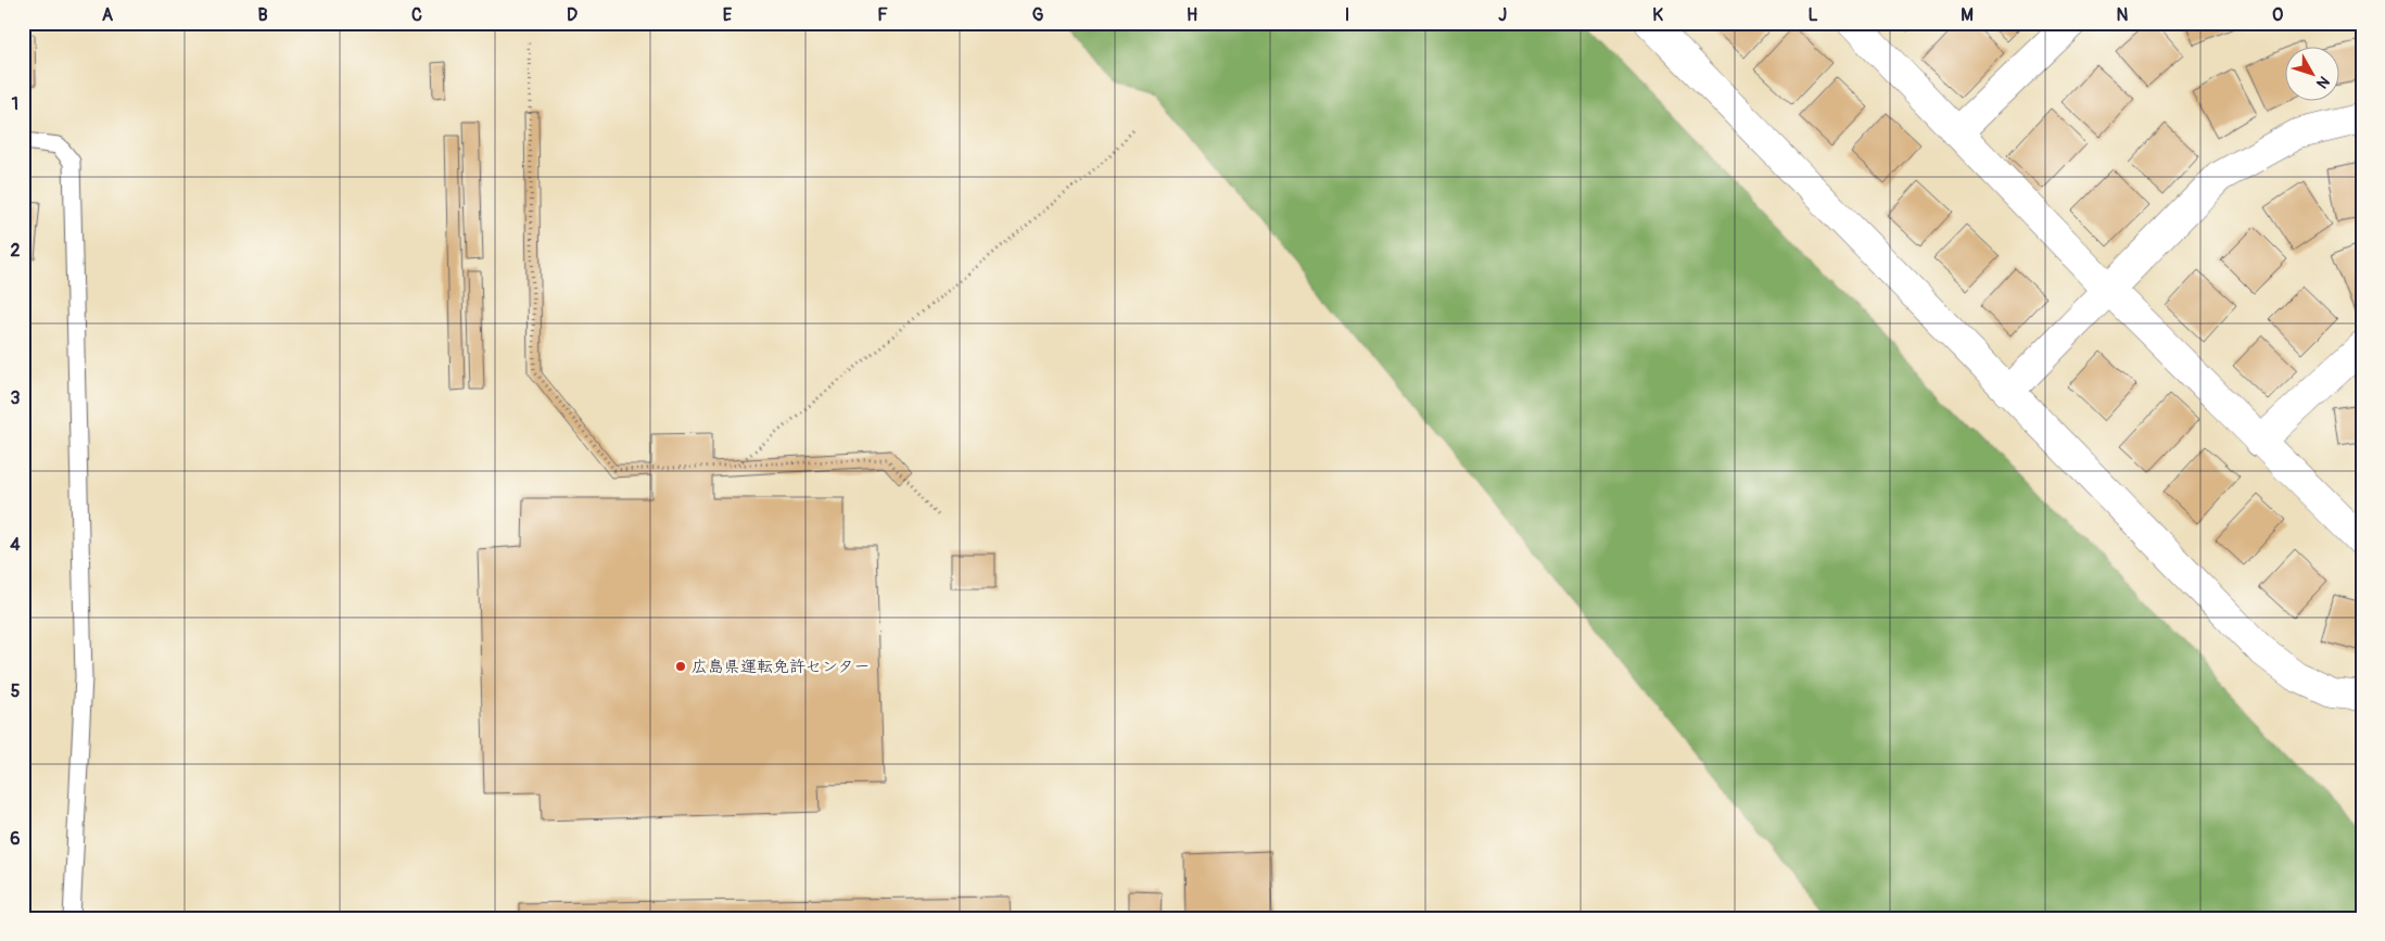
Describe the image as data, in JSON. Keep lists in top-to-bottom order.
{
  "places": ["広島県運転免許センター"],
  "north": "bottom right",
  "grid": {
    "columns": [
      "A",
      "B",
      "C",
      "D",
      "E",
      "F",
      "G",
      "H",
      "I",
      "J",
      "K",
      "L",
      "M",
      "N",
      "O"
    ],
    "rows": [
      "1",
      "2",
      "3",
      "4",
      "5",
      "6"
    ]
  }
}
